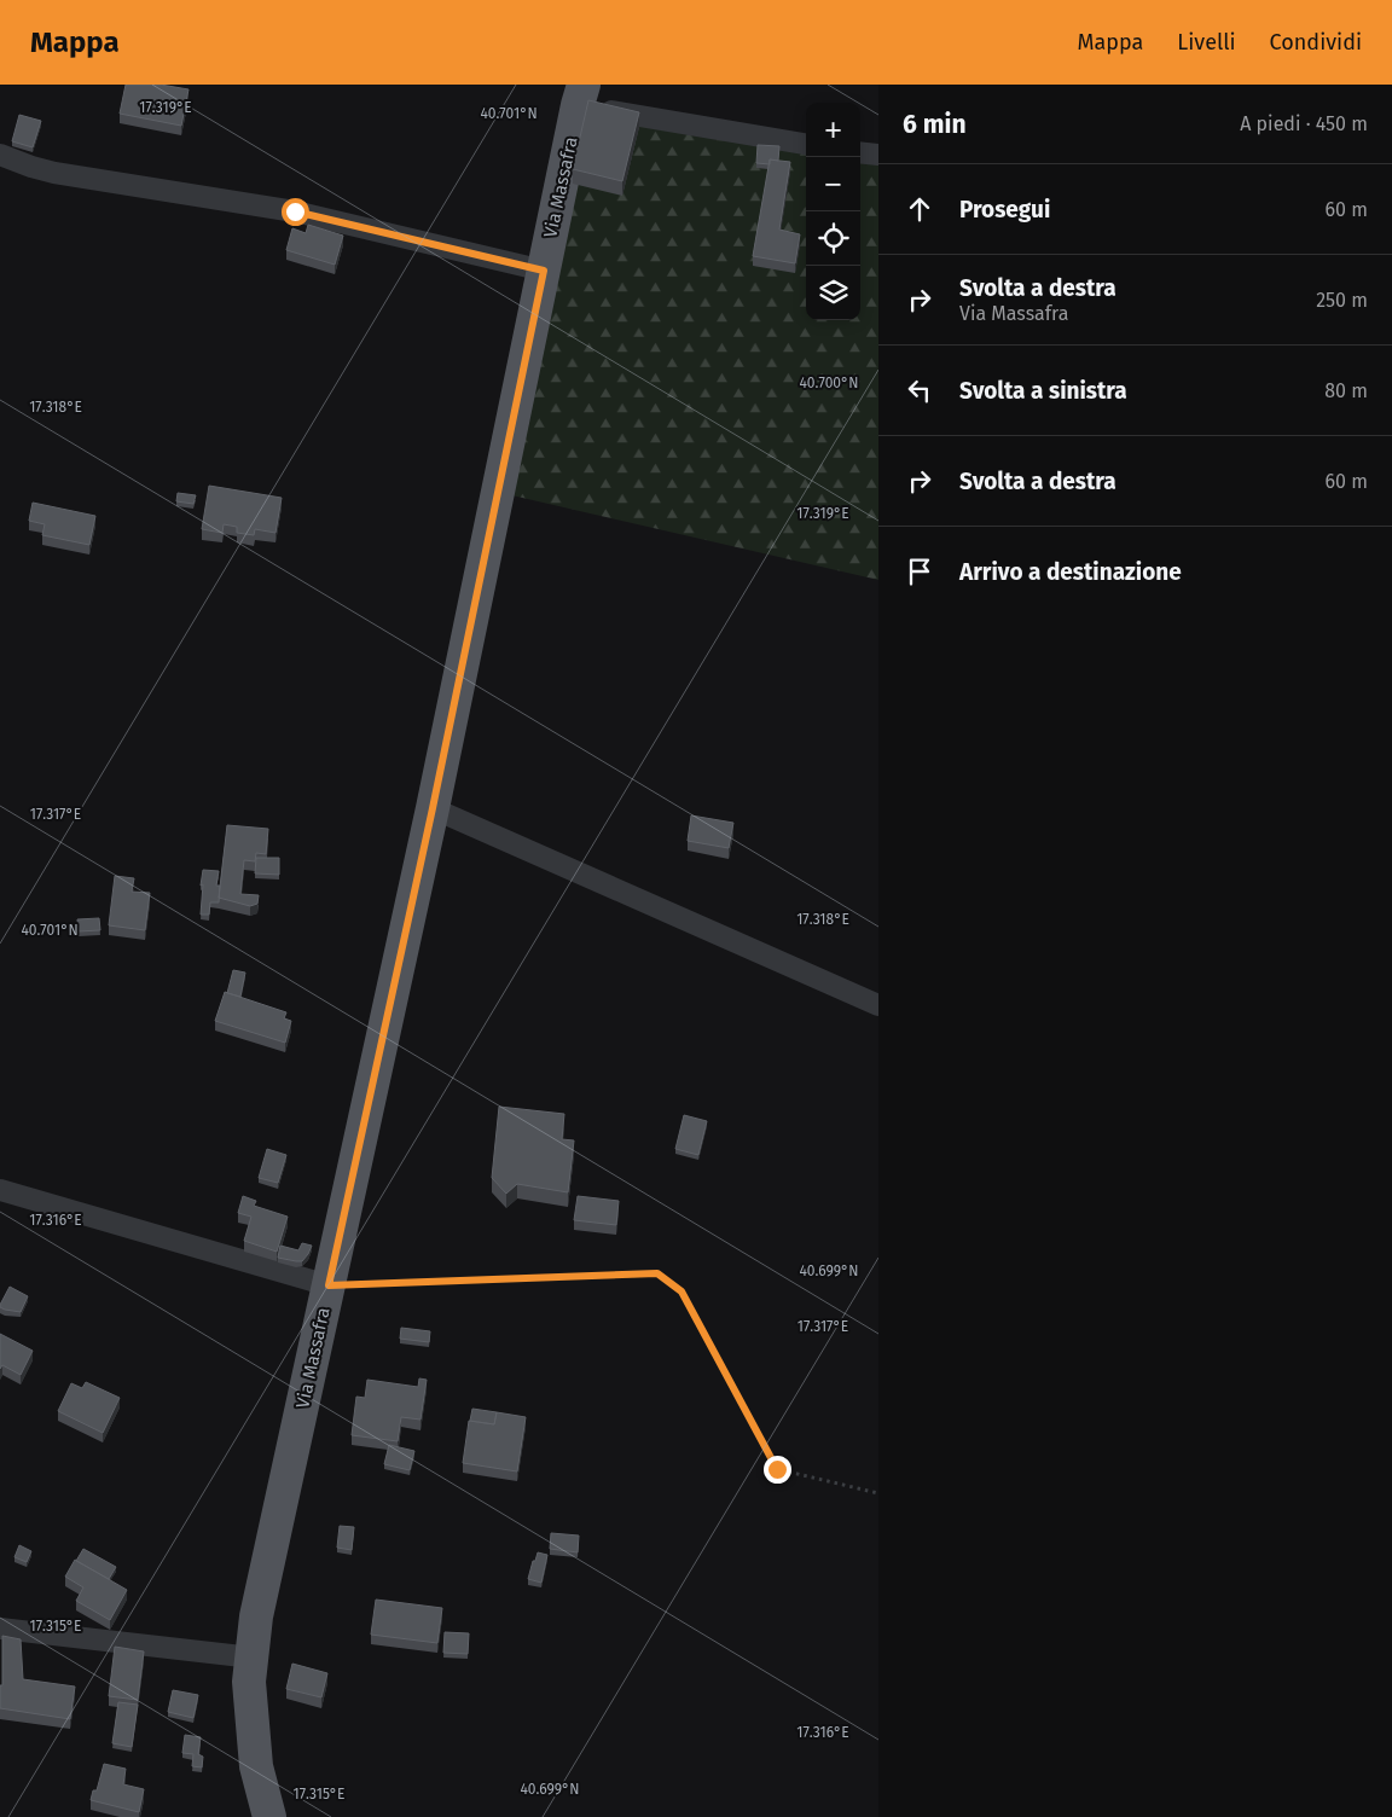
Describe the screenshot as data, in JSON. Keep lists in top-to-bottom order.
{
  "streets": {
    "main road": ["Via Massafra"]
  },
  "page": {
    "header": "Mappa",
    "nav": ["Mappa", "Livelli", "Condividi"],
    "heading": ["6 min", "A piedi · 450 m"],
    "map_buttons": ["+", "−"],
    "list": [
      ["Prosegui", "60 m"],
      ["Svolta a destra", "Via Massafra", "250 m"],
      ["Svolta a sinistra", "80 m"],
      ["Svolta a destra", "60 m"],
      "Arrivo a destinazione"
    ]
  },
  "coordinates": [
    "17.319°E",
    "40.701°N",
    "40.700°N",
    "17.318°E",
    "17.317°E",
    "17.316°E",
    "40.699°N",
    "17.315°E"
  ]
}
